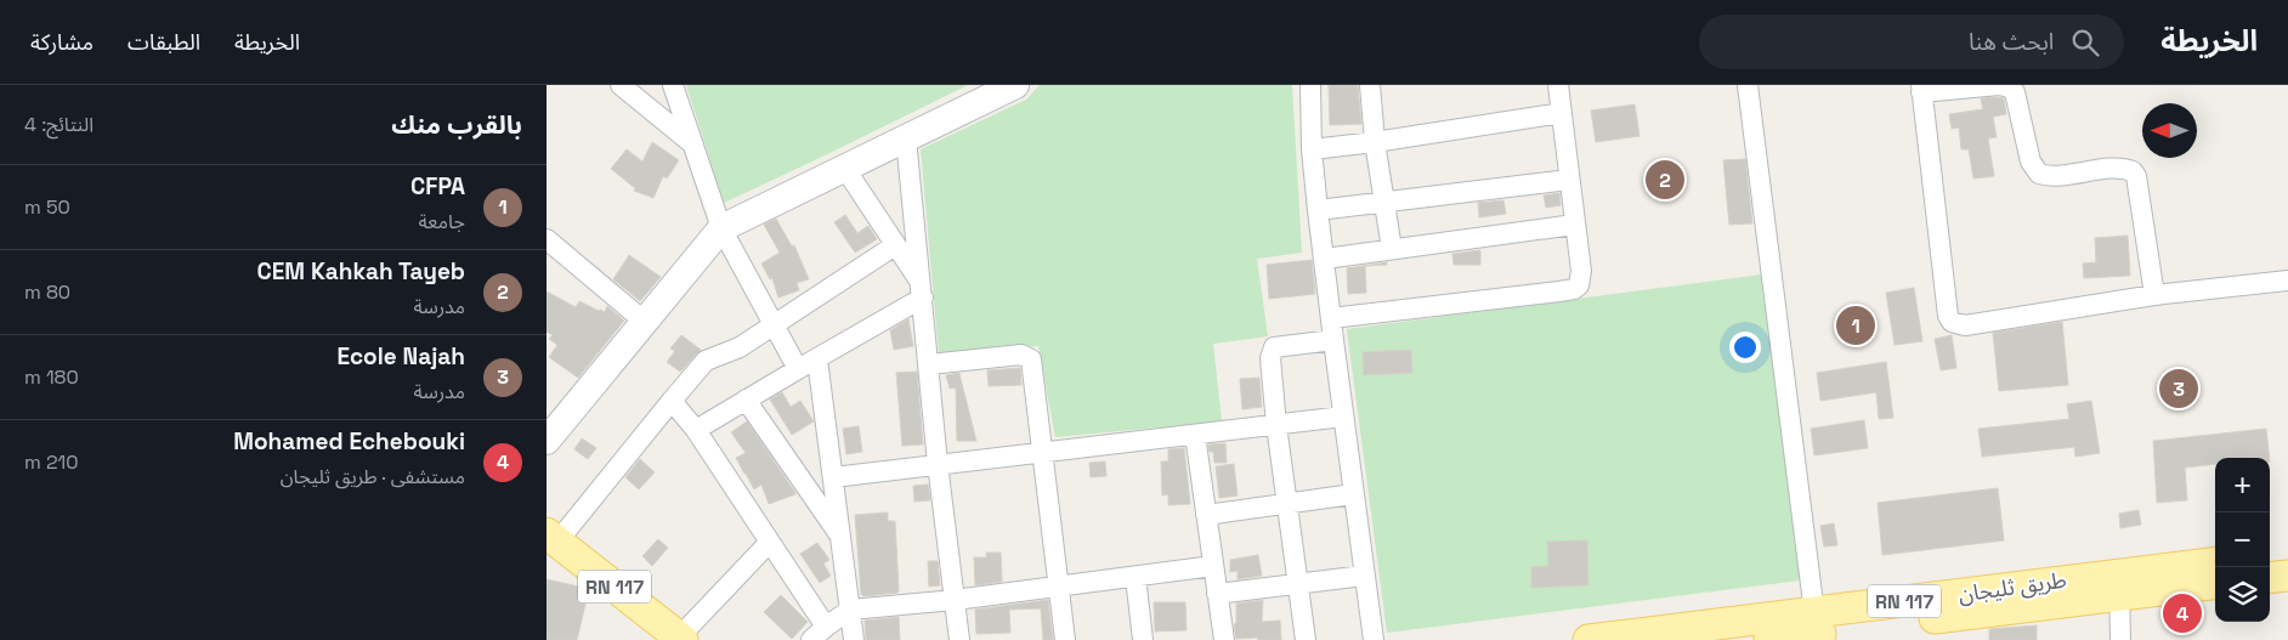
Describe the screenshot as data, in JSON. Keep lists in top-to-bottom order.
{
  "streets": {
    "main road": ["RN 117", "طريق ثليجان"]
  },
  "north": "left",
  "page": {
    "header": "الخريطة",
    "search": "ابحث هنا",
    "nav": ["الخريطة", "الطبقات", "مشاركة"],
    "heading": ["بالقرب منك", "النتائج: 4"],
    "pins": [
      "2",
      "1",
      "3",
      "4"
    ],
    "list": [
      {
        "mark": "1",
        "name": "CFPA",
        "note": "جامعة",
        "value": "50 m"
      },
      {
        "mark": "2",
        "name": "CEM Kahkah Tayeb",
        "note": "مدرسة",
        "value": "80 m"
      },
      {
        "mark": "3",
        "name": "Ecole Najah",
        "note": "مدرسة",
        "value": "180 m"
      },
      {
        "mark": "4",
        "name": "Mohamed Echebouki",
        "note": "مستشفى · طريق ثليجان",
        "value": "210 m"
      }
    ],
    "map_buttons": ["+", "−"]
  }
}
